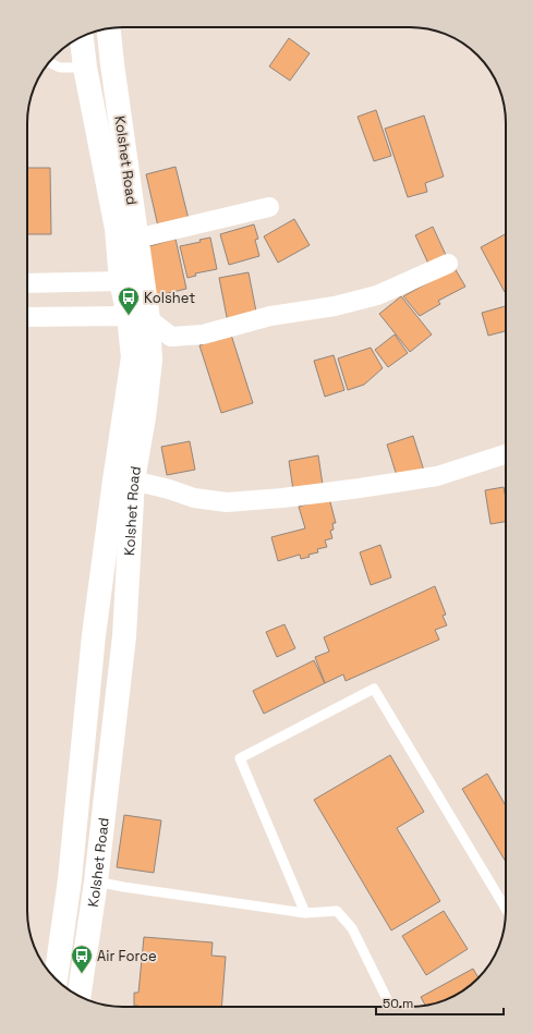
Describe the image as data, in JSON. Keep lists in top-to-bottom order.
{
  "streets": {
    "street": ["Kolshet Road"]
  },
  "places": {
    "bus stop": ["Kolshet", "Air Force"]
  },
  "scale_bar": "50 m"
}
